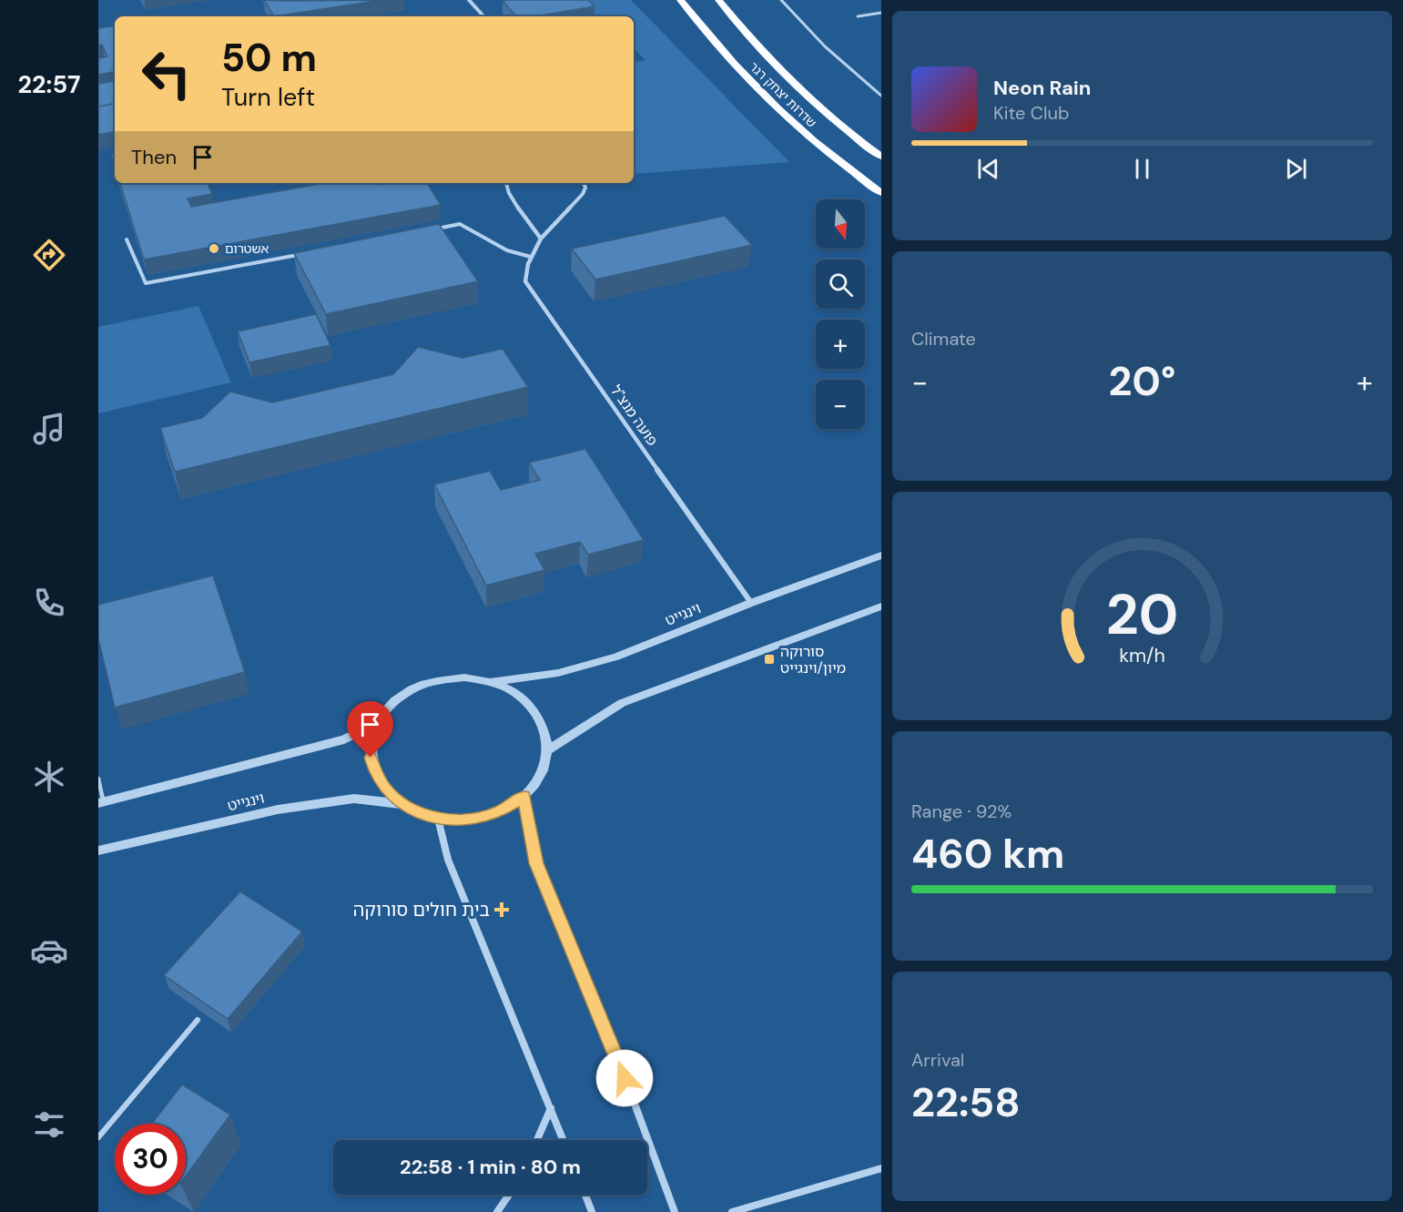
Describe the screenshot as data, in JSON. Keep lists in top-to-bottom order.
{
  "streets": {
    "main road": ["שדרות יצחק רגר"],
    "street": ["פועה מנצ\"ל", "וינגייט"]
  },
  "crossings": [
    ["פועה מנצ\"ל", "וינגייט"]
  ],
  "places": {
    "other": ["אשטרום"],
    "transit": ["סורוקה מיון/וינגייט"],
    "health": ["בית חולים סורוקה"]
  },
  "north": "bottom",
  "page": {
    "tabs": "22:57",
    "turn": ["50 m", "Turn left"],
    "song": ["Neon Rain", "Kite Club"],
    "then": "Then",
    "map_buttons": ["+", "−"],
    "tile": [
      "Climate",
      ["Range · 92%", "460 km"],
      ["Arrival", "22:58"]
    ],
    "heat": ["−", "20°", "+"],
    "limit": "30",
    "trip": "22:58 · 1 min · 80 m",
    "gauge": ["20", "km/h"]
  }
}
